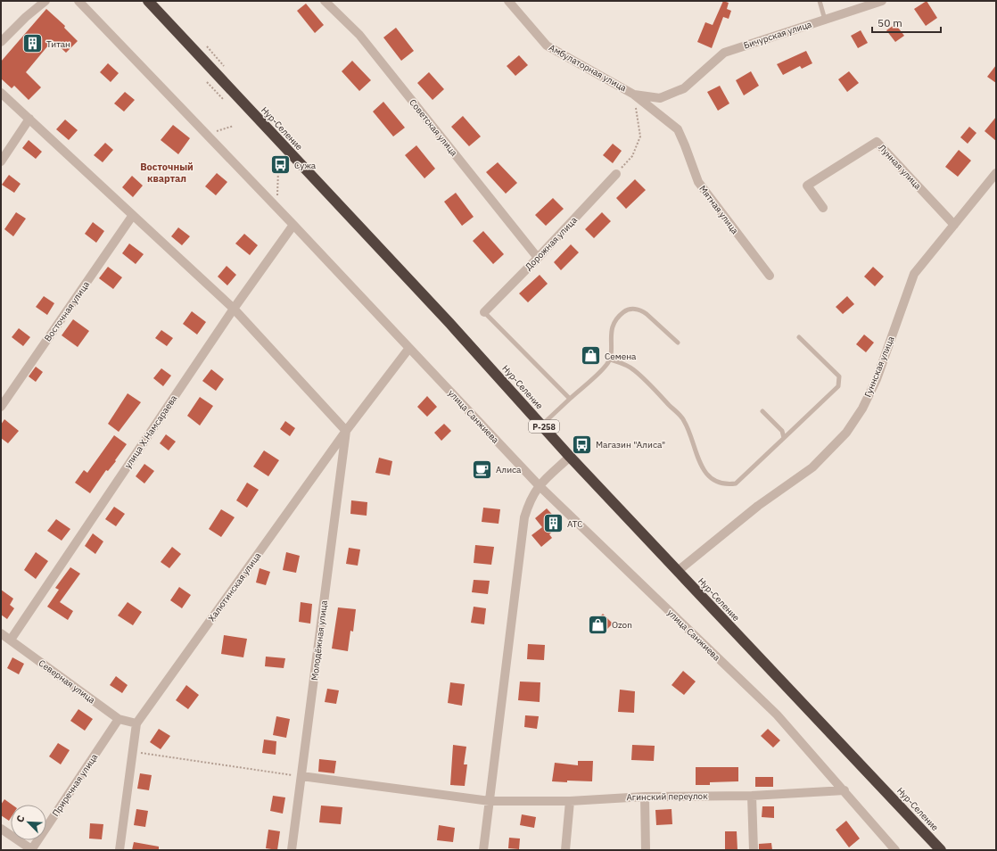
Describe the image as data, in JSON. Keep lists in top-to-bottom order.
{
  "streets": {
    "highway": ["Нур-Селение", "Р-258"],
    "street": [
      "Бичурская улица",
      "Амбулаторная улица",
      "Советская улица",
      "Лунная улица",
      "Мятная улица",
      "Дорожная улица",
      "Восточная улица",
      "Гуннская улица",
      "улица Санжиева",
      "улица Х.Намсараева",
      "Халютинская улица",
      "Молодёжная улица",
      "Северная улица",
      "Приречная улица",
      "Агинский переулок"
    ]
  },
  "crossings": [
    ["Бичурская улица", "Амбулаторная улица"],
    ["Амбулаторная улица", "Мятная улица"],
    ["Советская улица", "Дорожная улица"],
    ["Нур-Селение", "Гуннская улица"],
    ["Лунная улица", "Гуннская улица"],
    ["улица Санжиева", "улица Х.Намсараева"],
    ["улица Санжиева", "Халютинская улица"],
    ["улица Санжиева", "Агинский переулок"],
    ["улица Х.Намсараева", "Северная улица"],
    ["Халютинская улица", "Молодёжная улица"],
    ["Халютинская улица", "Северная улица"],
    ["Молодёжная улица", "Агинский переулок"],
    ["Северная улица", "Приречная улица"]
  ],
  "districts": ["Восточный квартал"],
  "places": {
    "building": ["Титан", "АТС"],
    "bus stop": ["Сужа", "Магазин \"Алиса\""],
    "shop": ["Семена", "Ozon"],
    "cafe": ["Алиса"]
  },
  "scale_bar": "50 m",
  "north": "top left"
}
